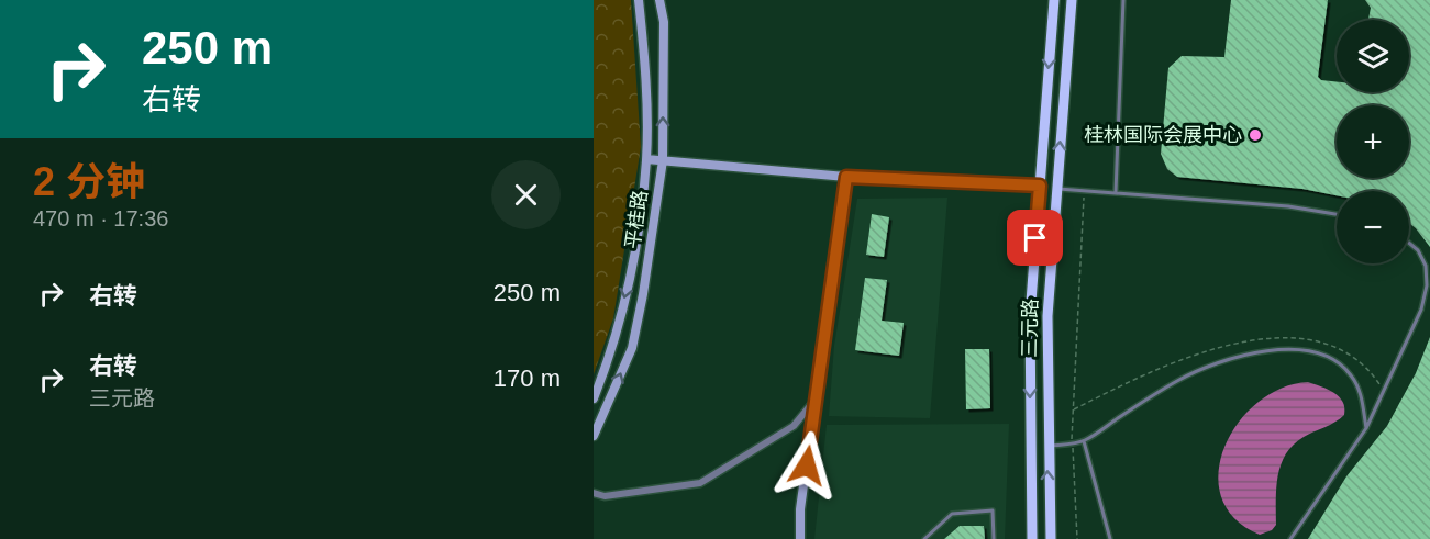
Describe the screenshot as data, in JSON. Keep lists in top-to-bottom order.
{
  "streets": {
    "main road": ["平桂路", "三元路"]
  },
  "places": ["桂林国际会展中心"],
  "page": {
    "turn": ["250 m", "右转"],
    "map_buttons": ["+", "−"],
    "heading": ["2 分钟", "470 m · 17:36"],
    "list": [
      {
        "name": "右转",
        "value": "250 m"
      },
      {
        "name": "右转",
        "note": "三元路",
        "value": "170 m"
      }
    ]
  }
}
